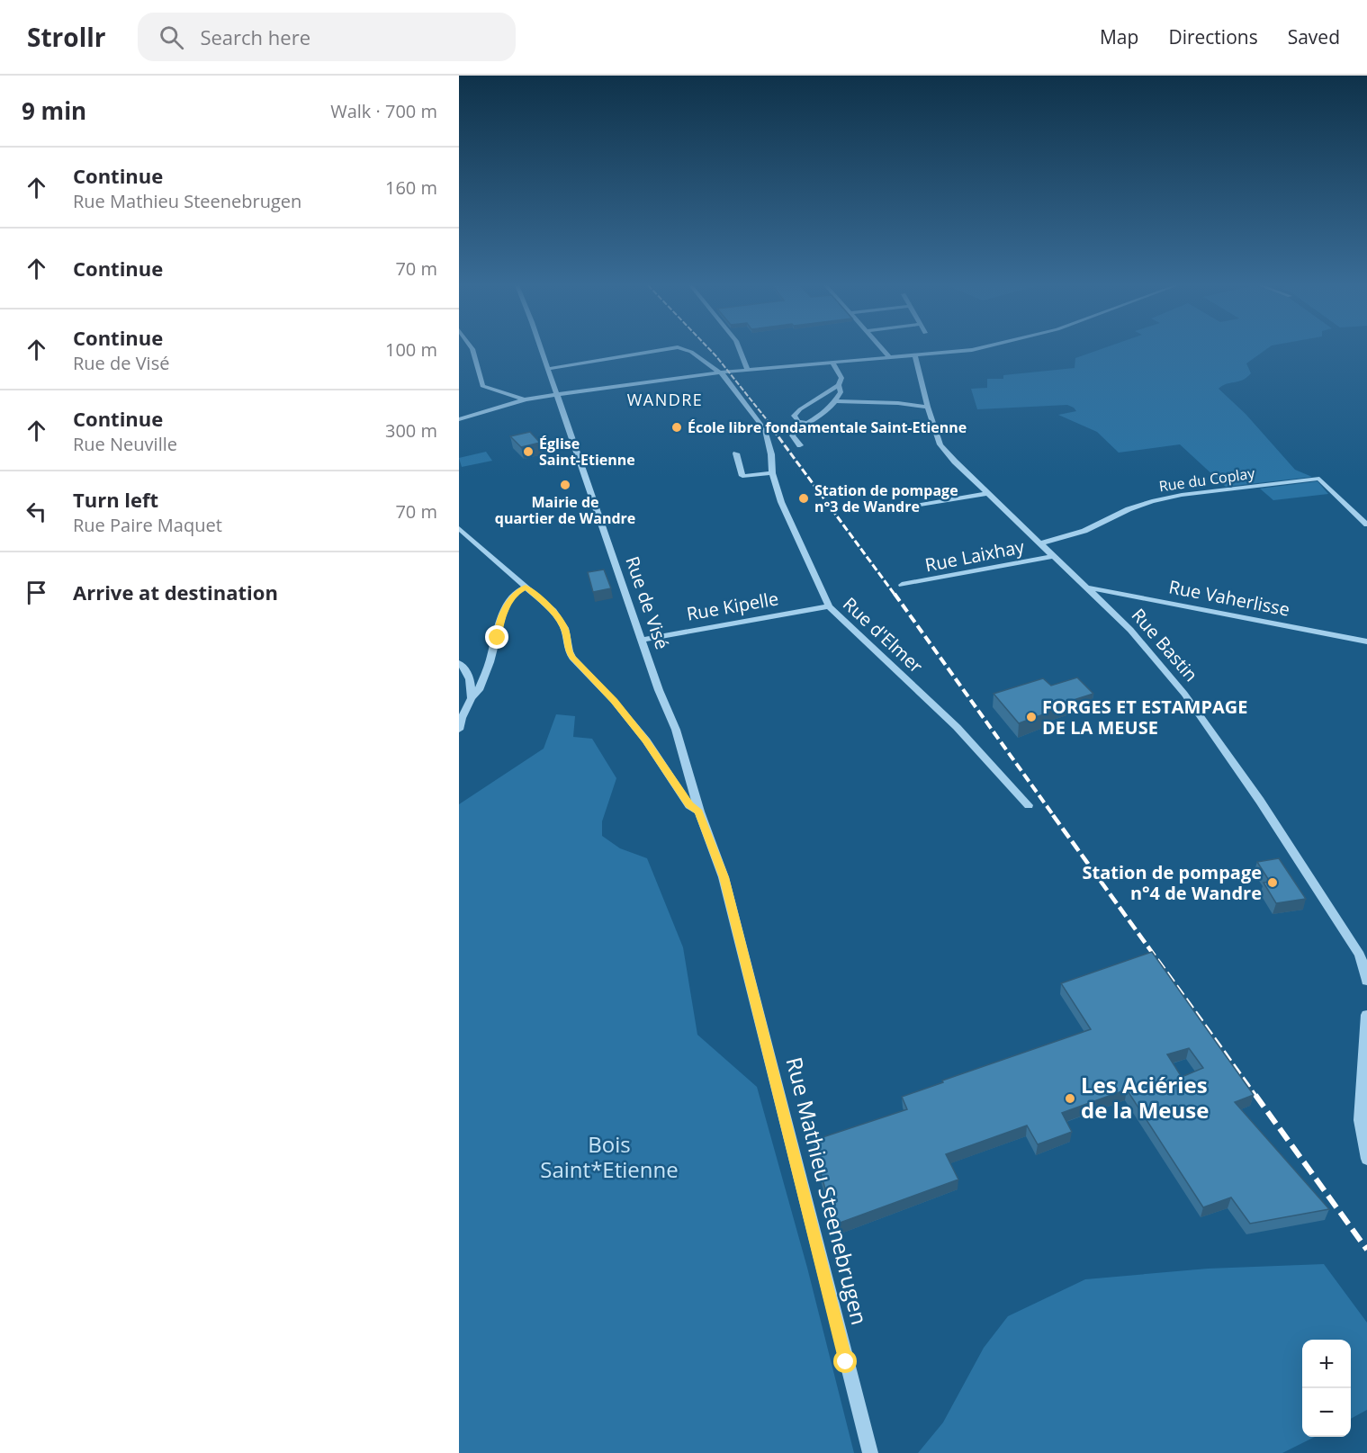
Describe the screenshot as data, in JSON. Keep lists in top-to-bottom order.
{
  "streets": {
    "street": [
      "Rue du Coplay",
      "Rue Laixhay",
      "Rue Vaherlisse",
      "Rue de Visé",
      "Rue Kipelle",
      "Rue d'Elmer",
      "Rue Bastin",
      "Rue Mathieu Steenebrugen"
    ]
  },
  "crossings": [
    ["Rue du Coplay", "Rue Bastin"],
    ["Rue Laixhay", "Rue Bastin"],
    ["Rue Vaherlisse", "Rue Bastin"],
    ["Rue de Visé", "Rue Kipelle"],
    ["Rue de Visé", "Rue d'Elmer"],
    ["Rue de Visé", "Rue Mathieu Steenebrugen"],
    ["Rue Kipelle", "Rue d'Elmer"]
  ],
  "districts": ["WANDRE"],
  "parks": ["Bois Saint*Etienne"],
  "places": [
    "École libre fondamentale Saint-Etienne",
    "Église Saint-Etienne",
    "Mairie de quartier de Wandre",
    "Station de pompage n°3 de Wandre",
    "FORGES ET ESTAMPAGE DE LA MEUSE",
    "Station de pompage n°4 de Wandre",
    "Les Aciéries de la Meuse"
  ],
  "page": {
    "header": "Strollr",
    "search": "Search here",
    "nav": ["Map", "Directions", "Saved"],
    "heading": ["9 min", "Walk · 700 m"],
    "list": [
      ["Continue", "Rue Mathieu Steenebrugen", "160 m"],
      ["Continue", "70 m"],
      ["Continue", "Rue de Visé", "100 m"],
      ["Continue", "Rue Neuville", "300 m"],
      ["Turn left", "Rue Paire Maquet", "70 m"],
      "Arrive at destination"
    ],
    "map_buttons": ["+", "−"]
  }
}
